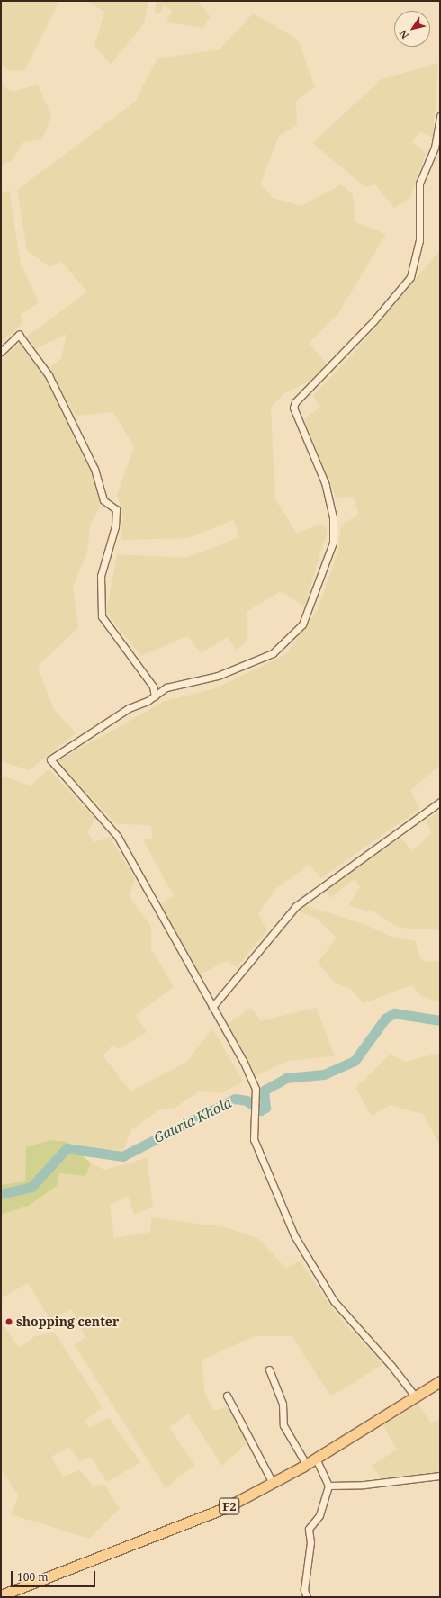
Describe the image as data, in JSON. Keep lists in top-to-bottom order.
{
  "streets": {
    "main road": ["F2"]
  },
  "water": ["Gauria Khola"],
  "places": ["shopping center"],
  "scale_bar": "100 m",
  "north": "bottom left"
}
